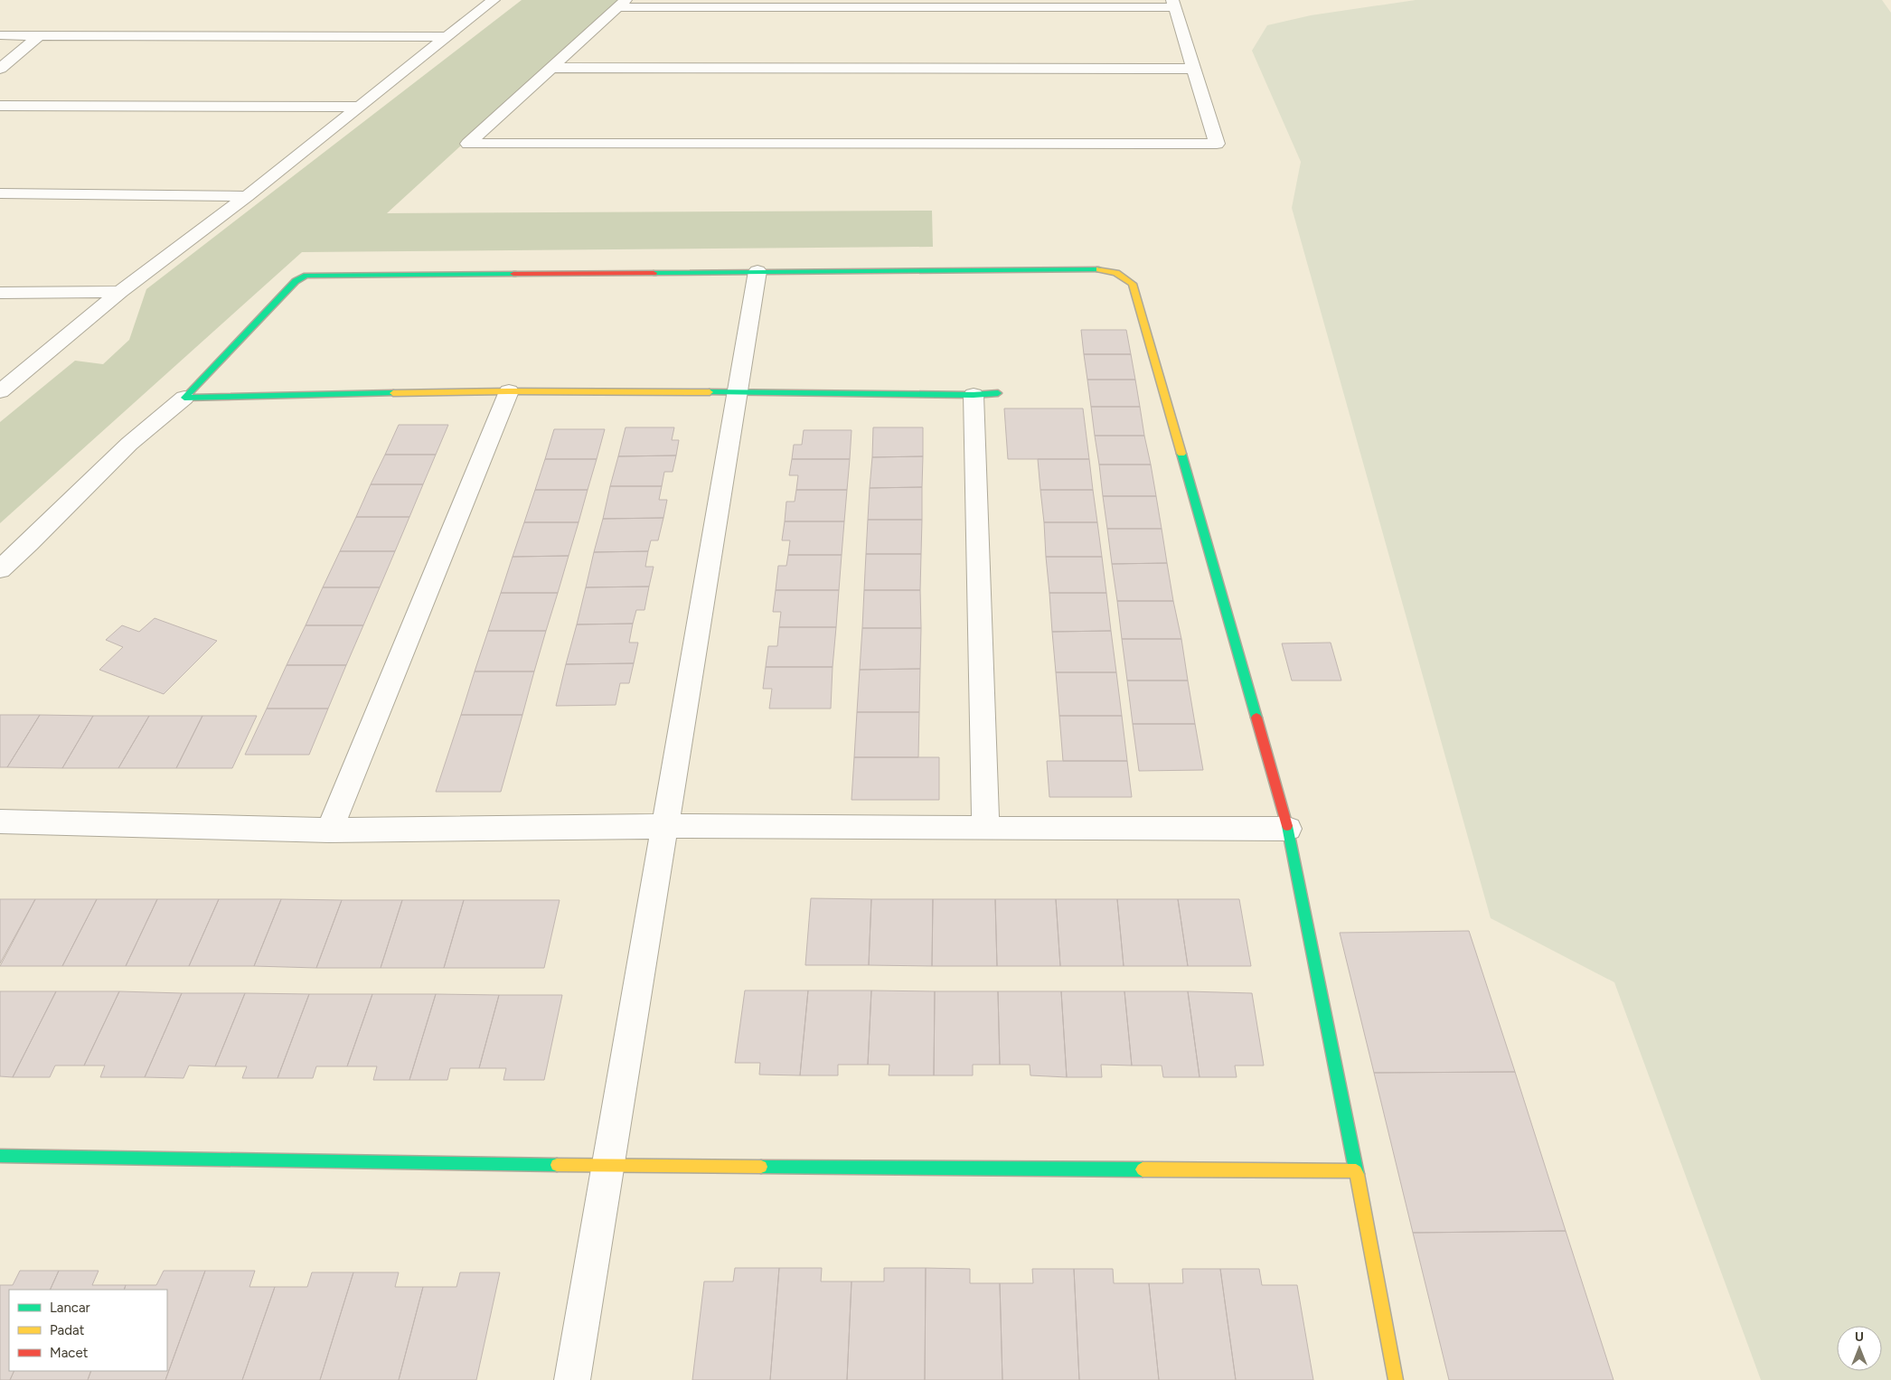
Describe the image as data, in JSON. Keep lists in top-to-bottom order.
{
  "legend": ["Lancar", "Padat", "Macet"],
  "north": "top"
}
